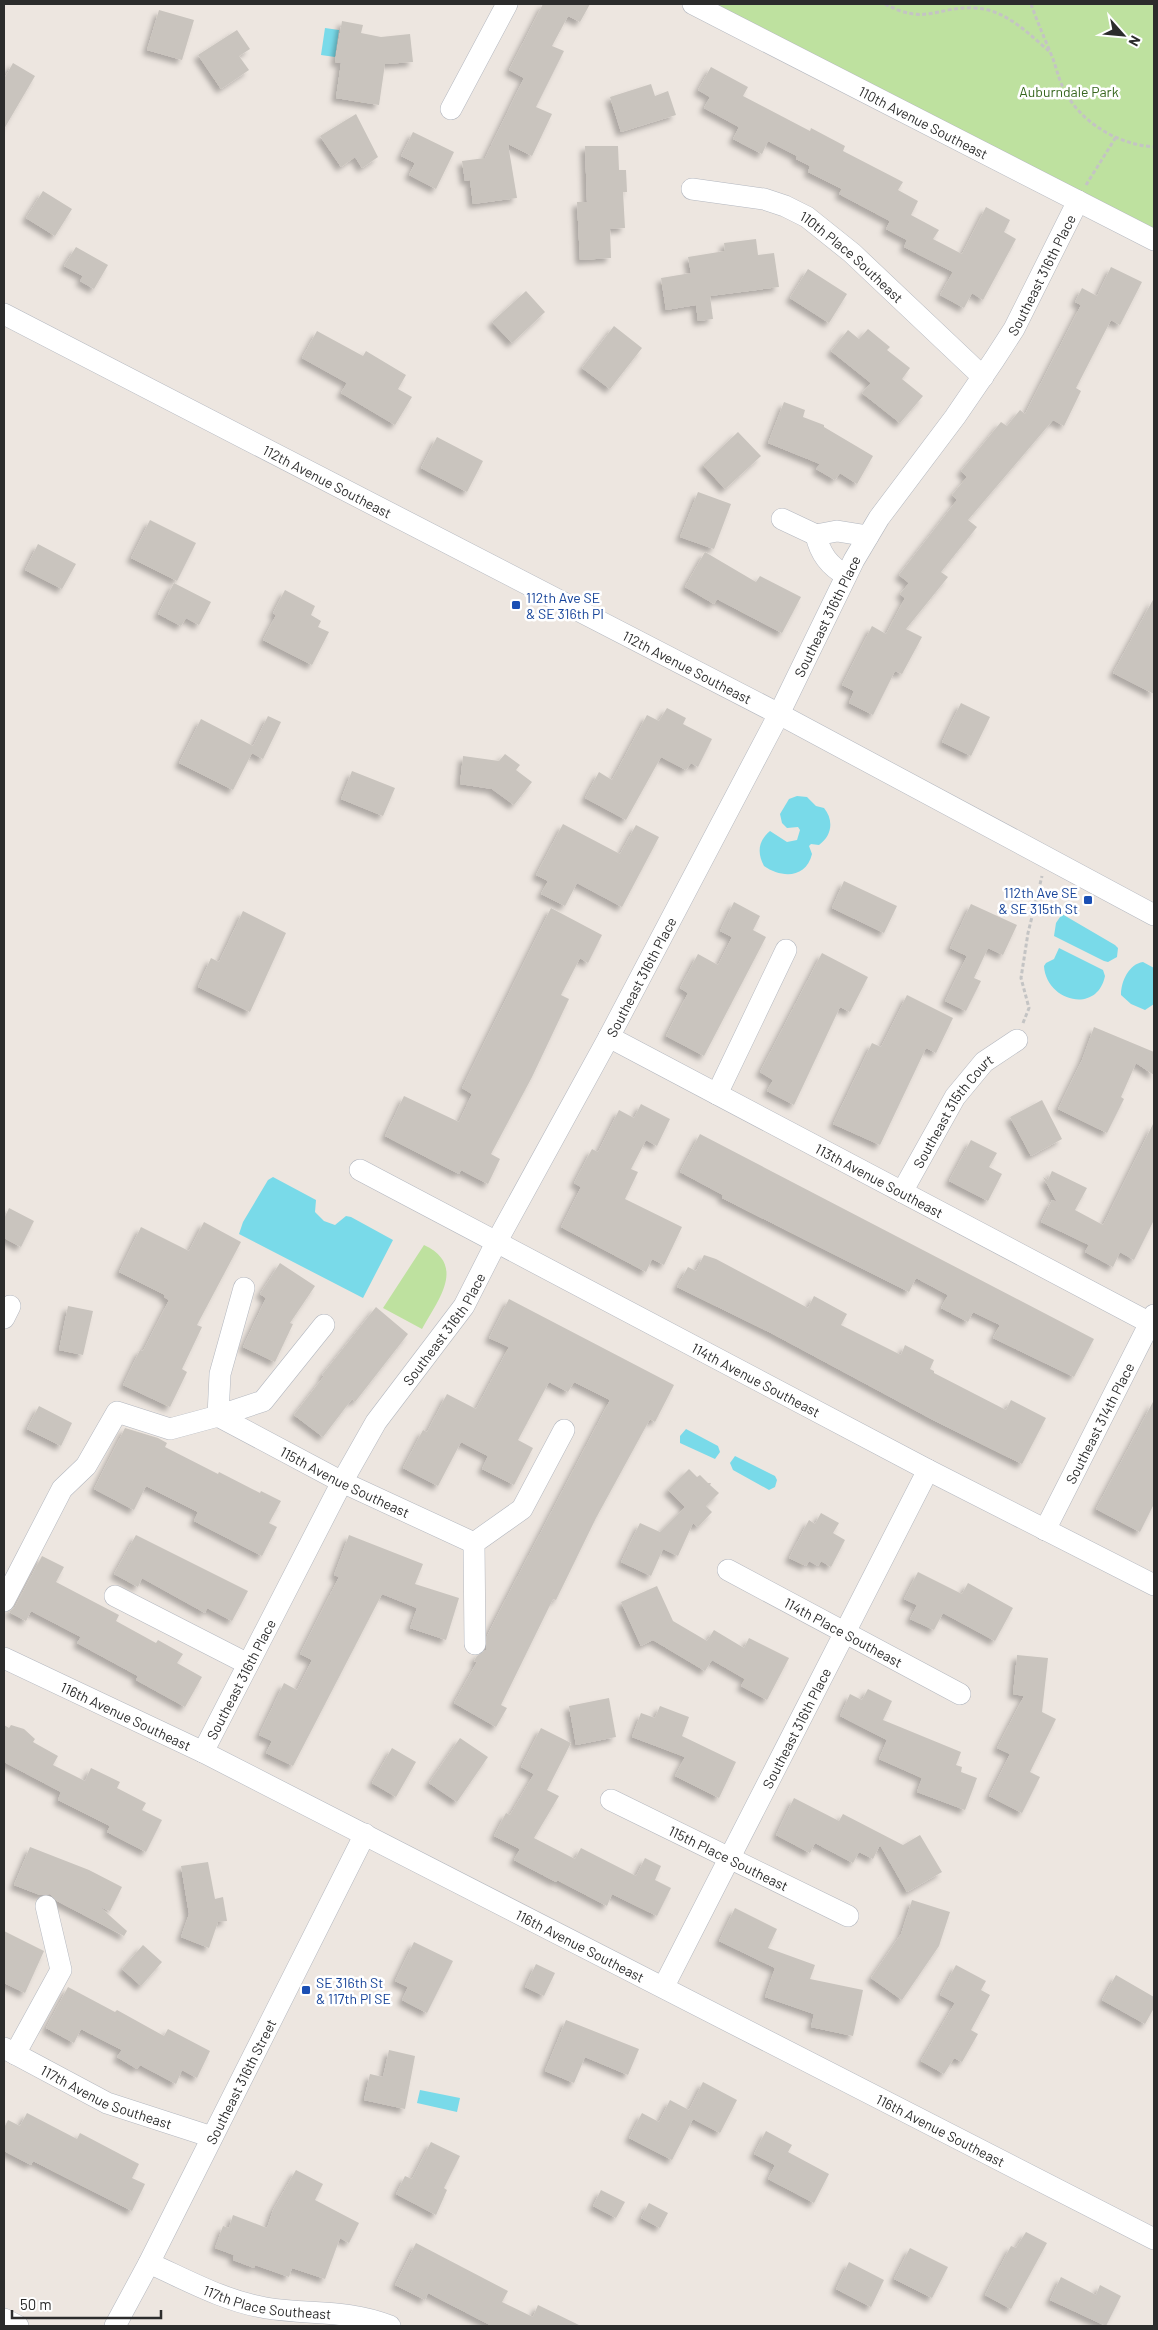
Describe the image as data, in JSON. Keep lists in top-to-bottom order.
{
  "streets": {
    "street": [
      "110th Avenue Southeast",
      "110th Place Southeast",
      "Southeast 316th Place",
      "112th Avenue Southeast",
      "Southeast 315th Court",
      "113th Avenue Southeast",
      "114th Avenue Southeast",
      "Southeast 314th Place",
      "115th Avenue Southeast",
      "114th Place Southeast",
      "116th Avenue Southeast",
      "115th Place Southeast",
      "Southeast 316th Street",
      "117th Avenue Southeast",
      "117th Place Southeast"
    ]
  },
  "crossings": [
    ["110th Avenue Southeast", "Southeast 316th Place"],
    ["110th Place Southeast", "Southeast 316th Place"],
    ["Southeast 316th Place", "112th Avenue Southeast"],
    ["Southeast 316th Place", "113th Avenue Southeast"],
    ["Southeast 316th Place", "114th Avenue Southeast"],
    ["Southeast 316th Place", "115th Avenue Southeast"],
    ["Southeast 316th Place", "114th Place Southeast"],
    ["Southeast 316th Place", "116th Avenue Southeast"],
    ["Southeast 316th Place", "115th Place Southeast"],
    ["Southeast 315th Court", "113th Avenue Southeast"],
    ["113th Avenue Southeast", "Southeast 314th Place"],
    ["114th Avenue Southeast", "Southeast 314th Place"],
    ["116th Avenue Southeast", "Southeast 316th Street"],
    ["Southeast 316th Street", "117th Avenue Southeast"],
    ["Southeast 316th Street", "117th Place Southeast"]
  ],
  "parks": ["Auburndale Park"],
  "places": {
    "transit": ["112th Ave SE & SE 316th Pl", "112th Ave SE & SE 315th St", "SE 316th St & 117th Pl SE"]
  },
  "scale_bar": "50 m",
  "north": "bottom right"
}
